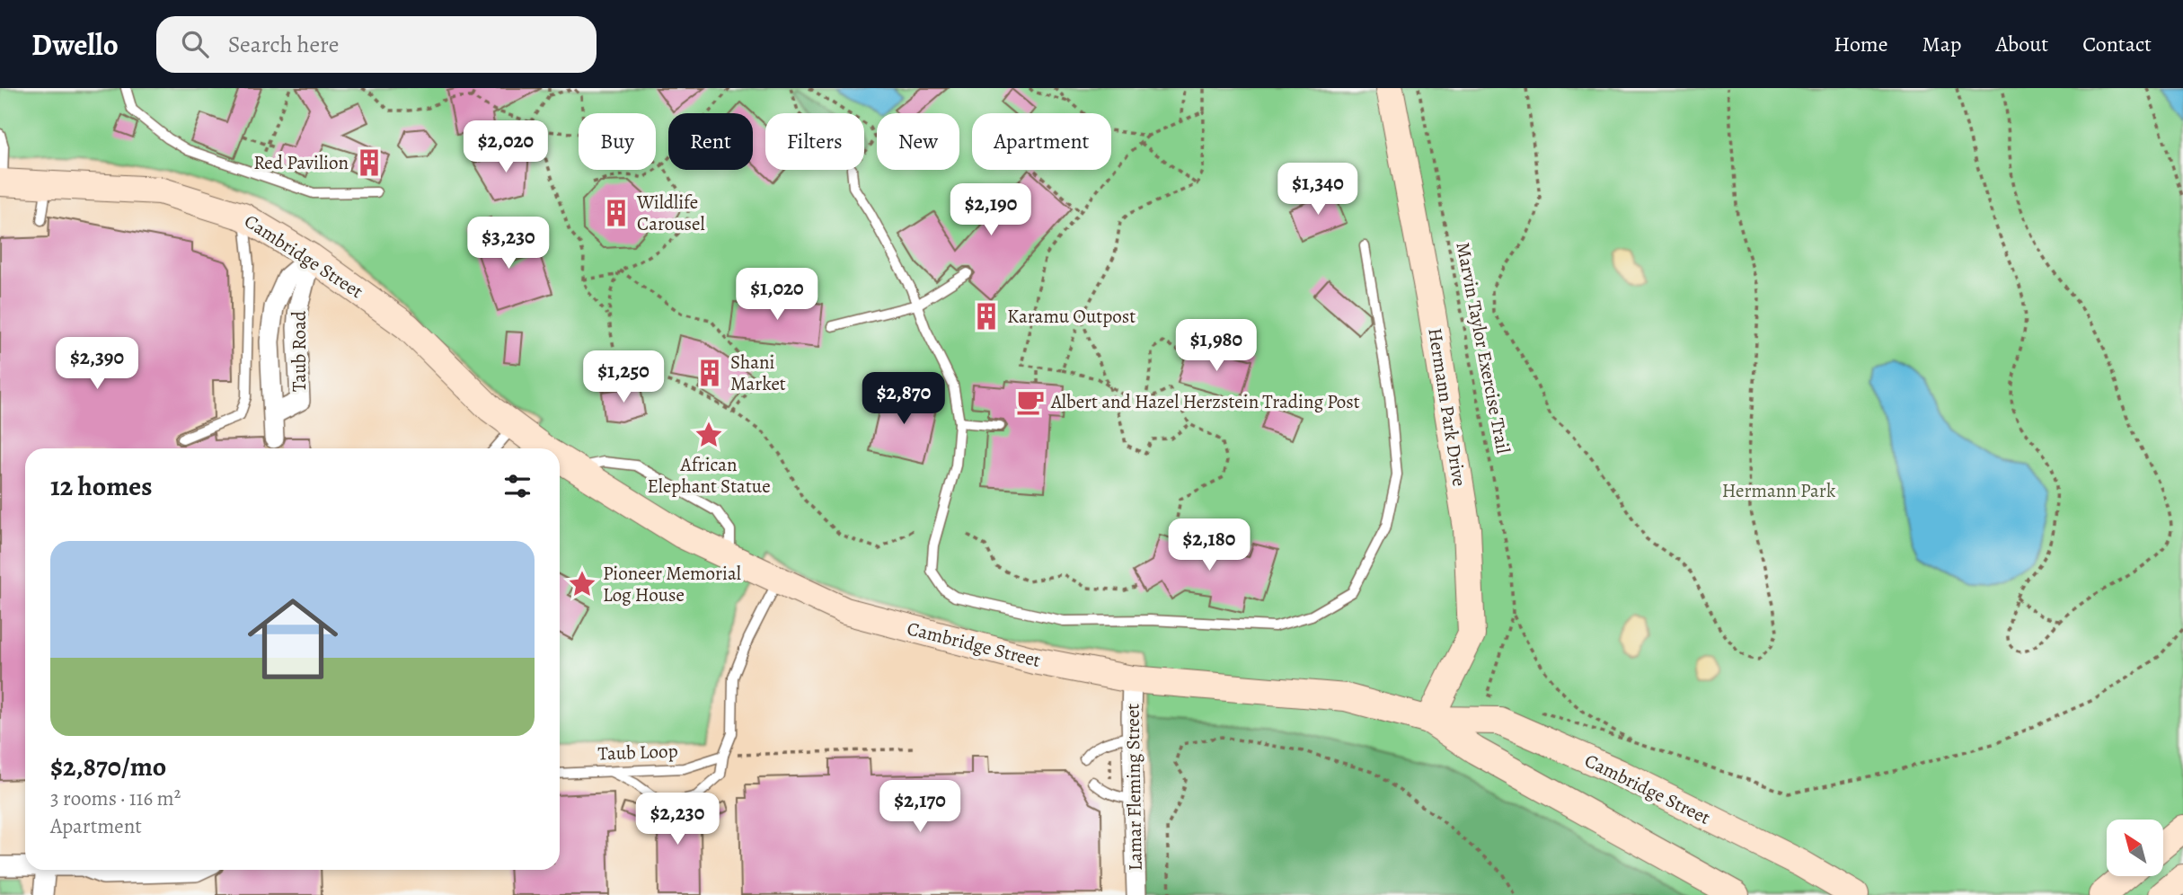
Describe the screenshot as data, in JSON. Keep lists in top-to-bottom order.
{
  "streets": {
    "street": [
      "Cambridge Street",
      "Taub Road",
      "Hermann Park Drive",
      "Lamar Fleming Street"
    ],
    "lane": ["Taub Loop"],
    "path": ["Marvin Taylor Exercise Trail"]
  },
  "crossings": [
    ["Cambridge Street", "Taub Road"],
    ["Cambridge Street", "Hermann Park Drive"],
    ["Cambridge Street", "Lamar Fleming Street"]
  ],
  "parks": ["Hermann Park"],
  "places": {
    "building": [
      "Red Pavilion",
      "Wildlife Carousel",
      "Karamu Outpost",
      "Shani Market"
    ],
    "cafe": ["Albert and Hazel Herzstein Trading Post"],
    "place": ["African Elephant Statue", "Pioneer Memorial Log House"]
  },
  "north": "top left",
  "page": {
    "header": "Dwello",
    "search": "Search here",
    "nav": [
      "Home",
      "Map",
      "About",
      "Contact"
    ],
    "chip": [
      "Buy",
      "Rent",
      "Filters",
      "New",
      "Apartment"
    ],
    "price": [
      "$2,020",
      "$1,340",
      "$2,190",
      "$3,230",
      "$1,020",
      "$1,980",
      "$2,390",
      "$1,250",
      "$2,870",
      "$2,180",
      "$2,170",
      "$2,230"
    ],
    "heading": "12 homes",
    "list": [
      {
        "name": "$2,870/mo",
        "note": "3 rooms · 116 m² · Apartment"
      }
    ]
  }
}
